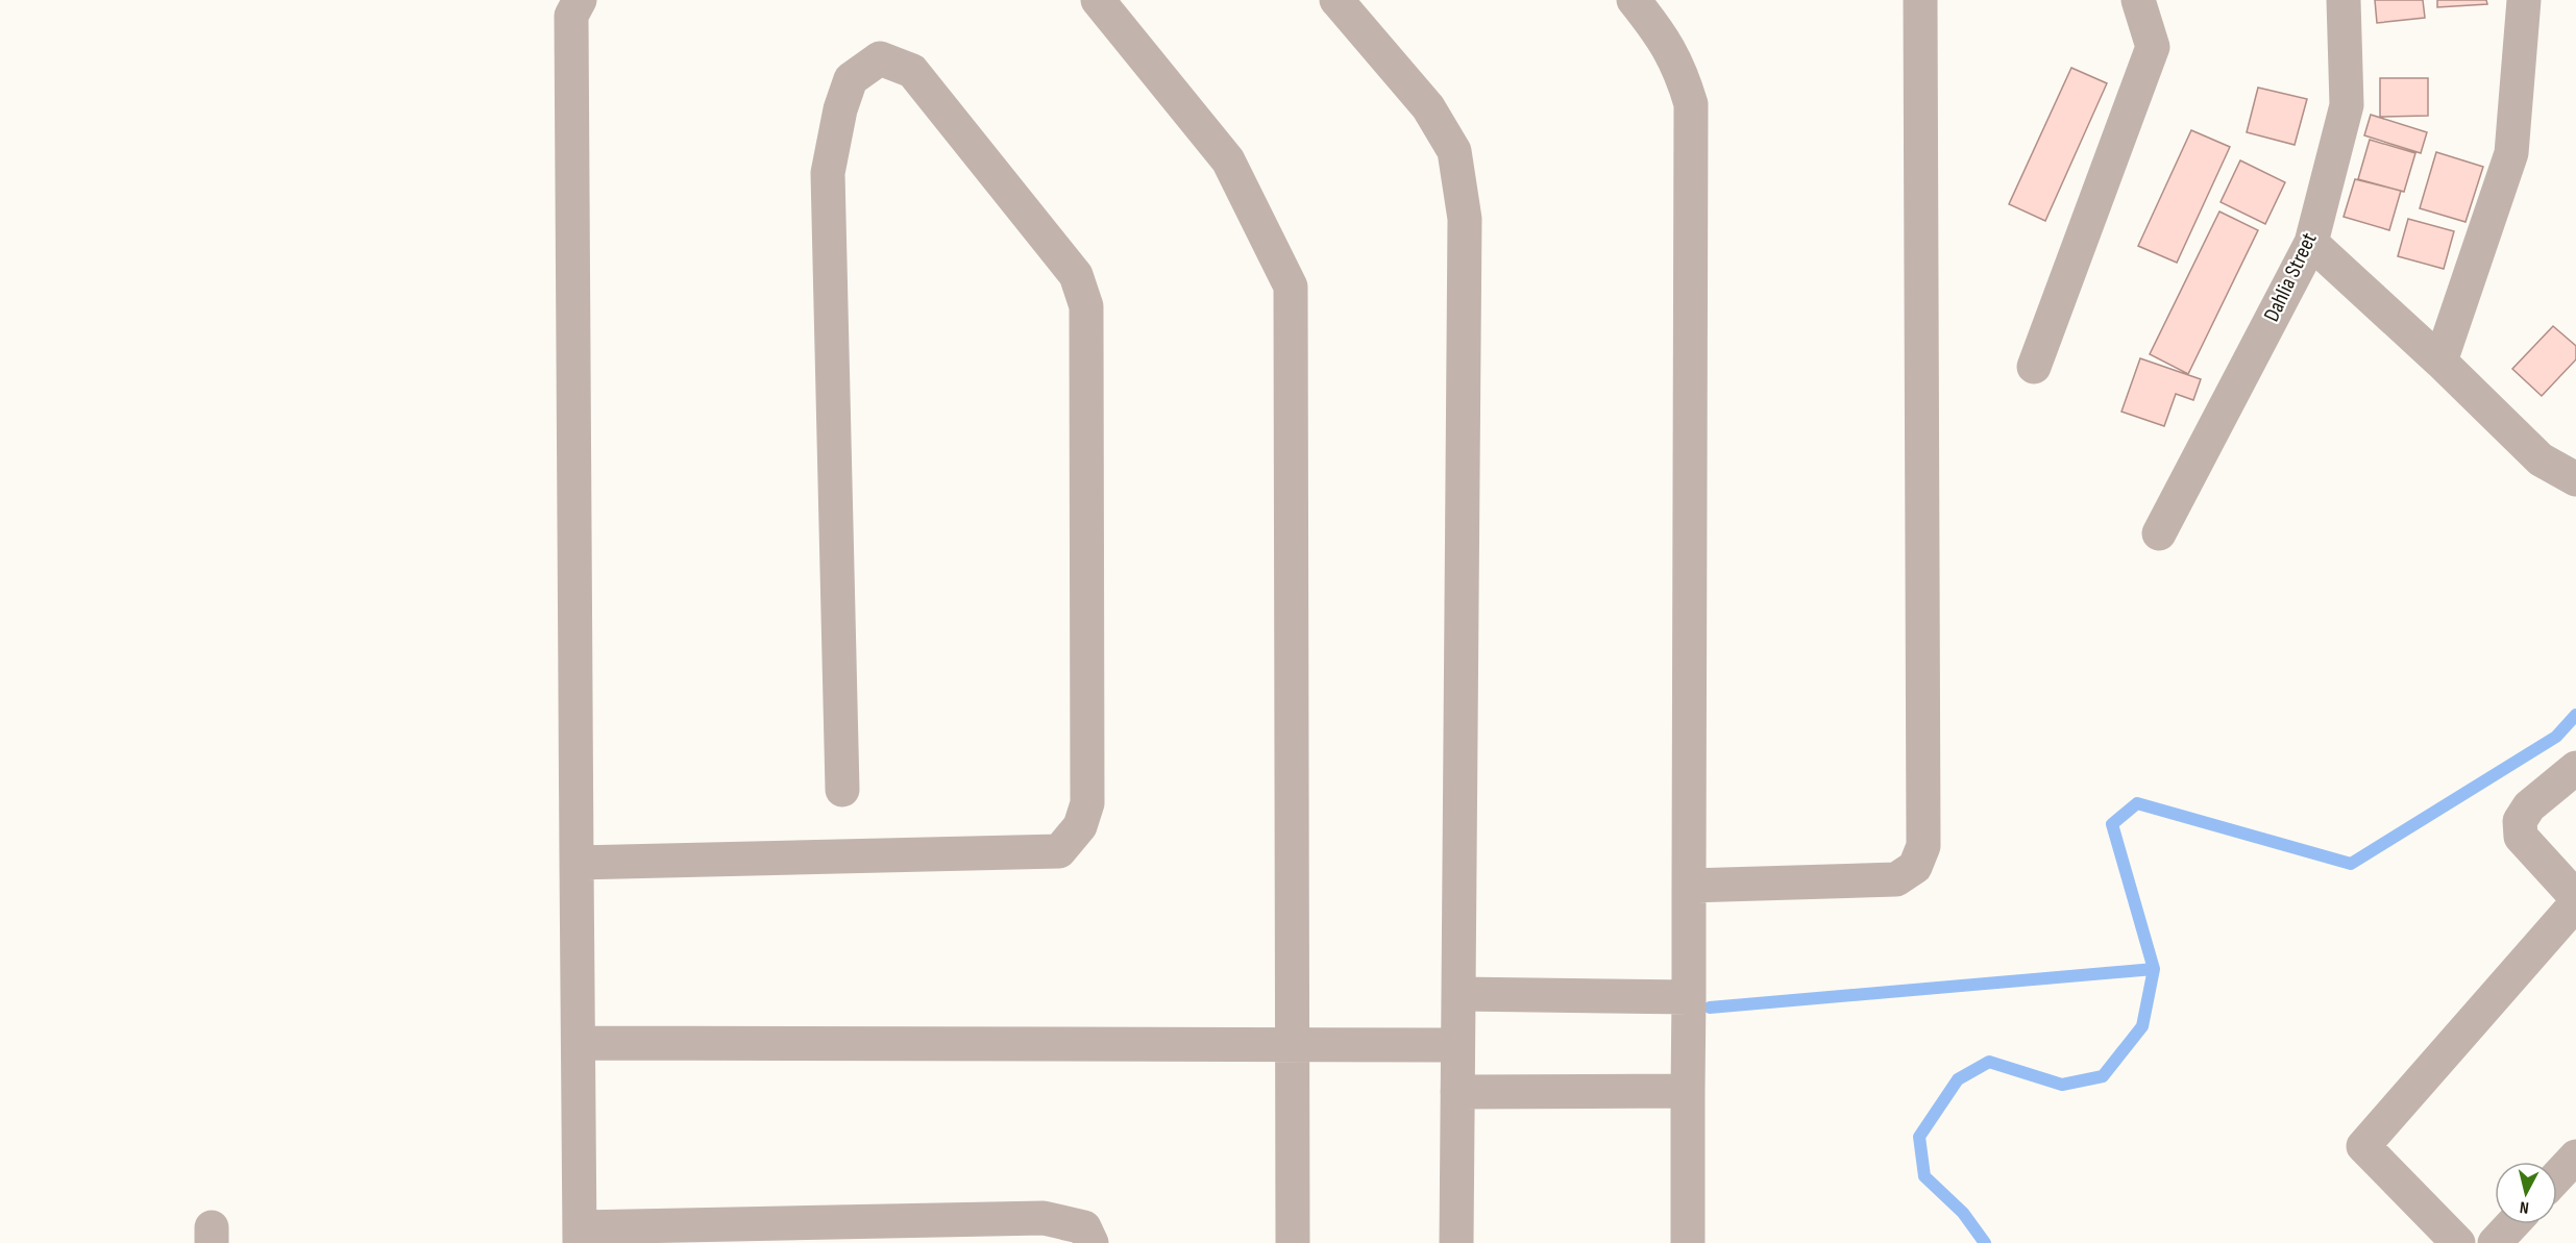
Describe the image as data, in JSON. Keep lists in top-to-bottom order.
{
  "streets": {
    "street": ["Dahlia Street"]
  },
  "north": "bottom"
}
